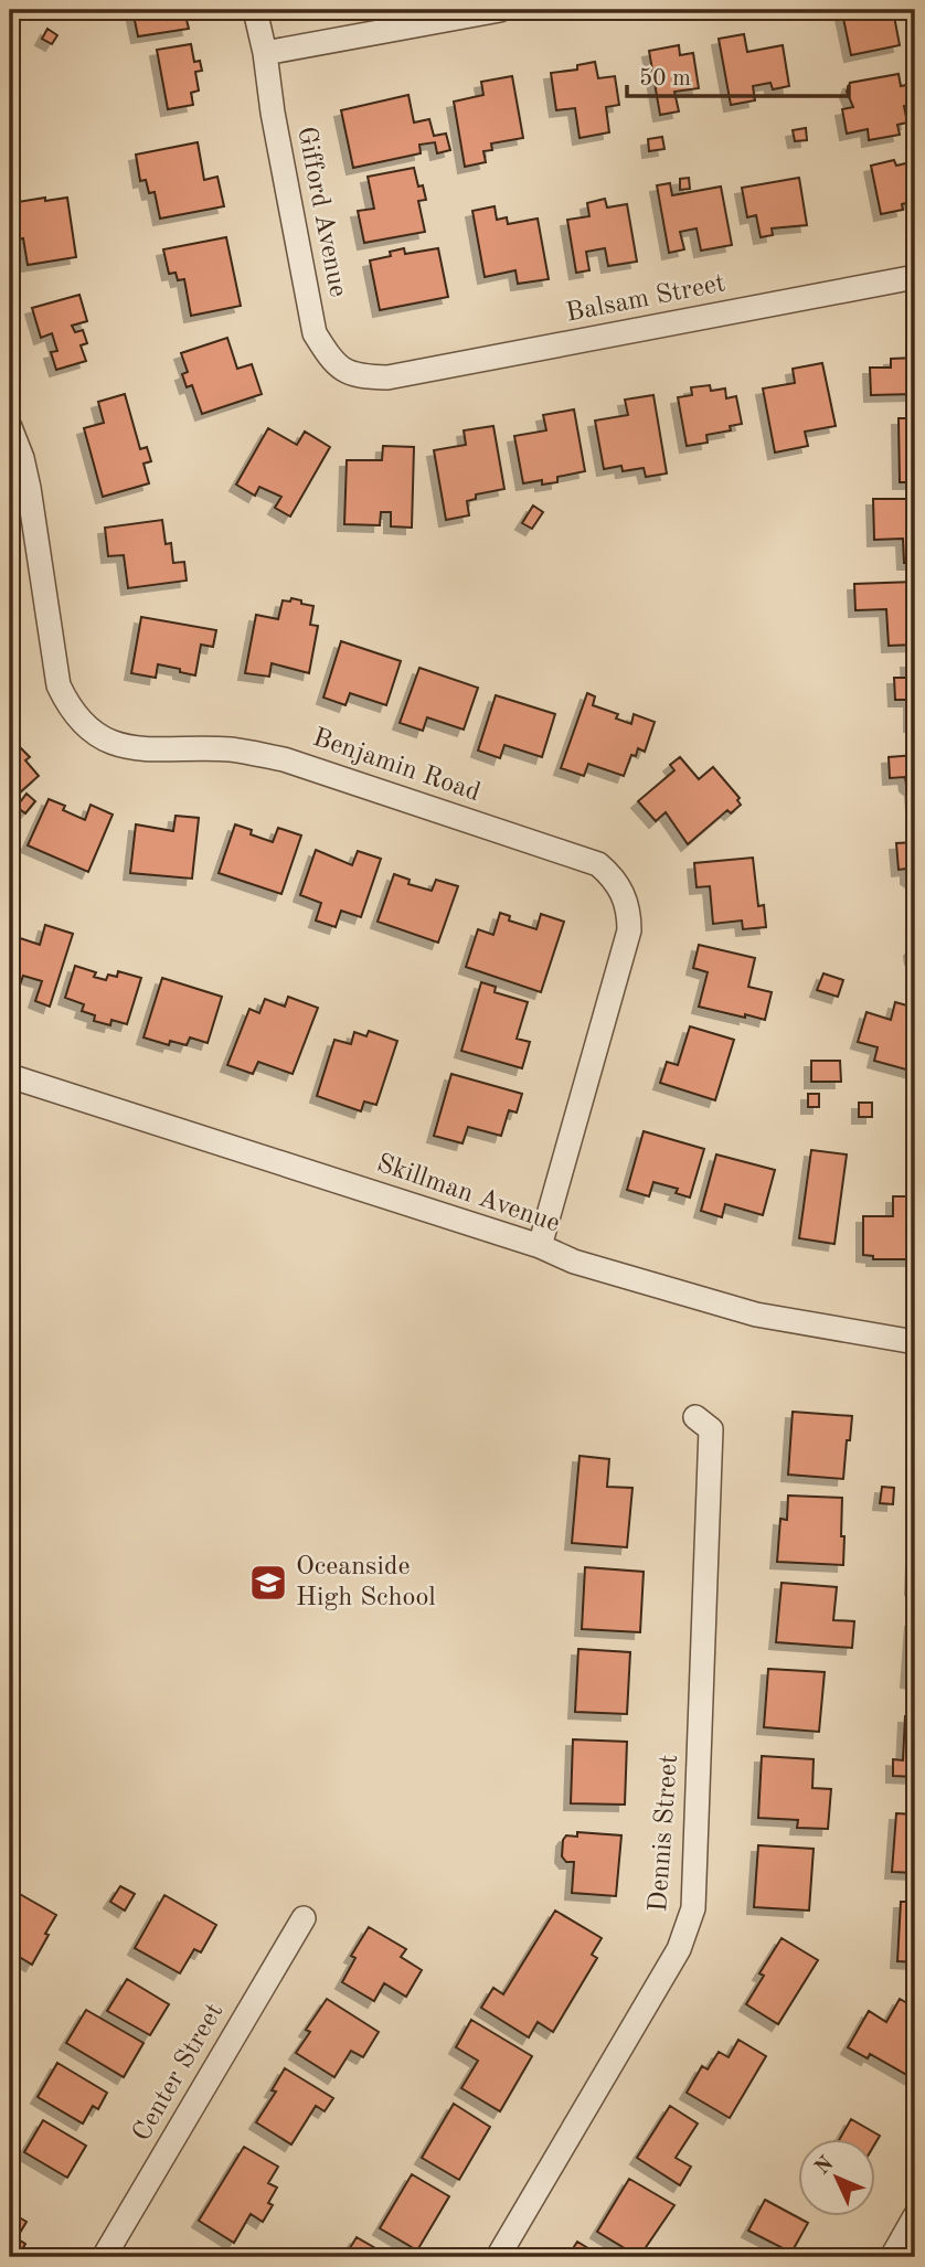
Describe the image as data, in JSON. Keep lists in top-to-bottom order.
{
  "streets": {
    "street": [
      "Gifford Avenue",
      "Balsam Street",
      "Benjamin Road",
      "Skillman Avenue",
      "Dennis Street",
      "Center Street"
    ]
  },
  "crossings": [
    ["Gifford Avenue", "Balsam Street"],
    ["Benjamin Road", "Skillman Avenue"]
  ],
  "places": {
    "school or university": ["Oceanside High School"]
  },
  "scale_bar": "50 m",
  "north": "top left"
}
